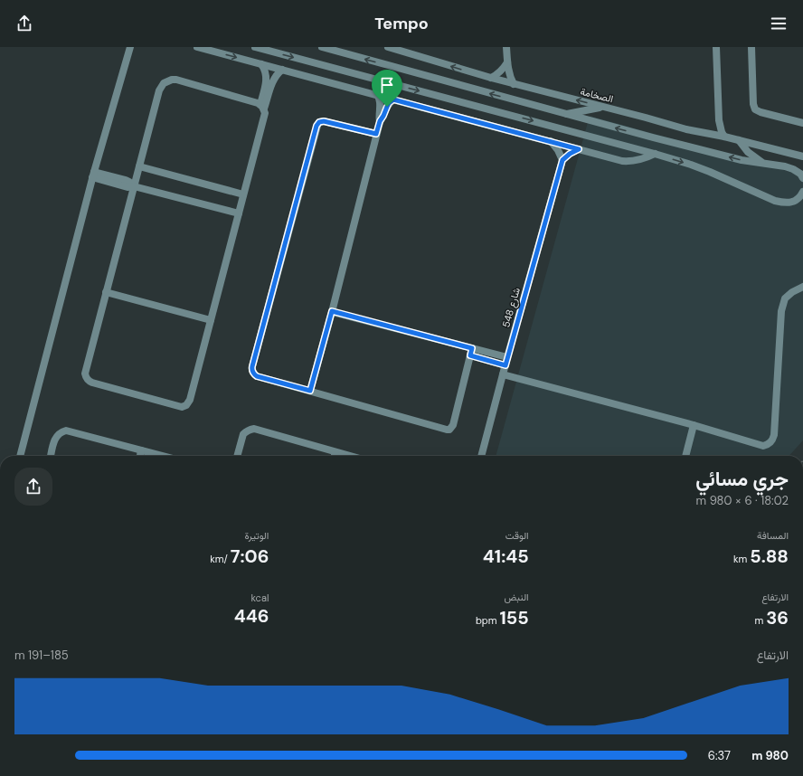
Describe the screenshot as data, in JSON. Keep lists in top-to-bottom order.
{
  "streets": {
    "street": ["الصخامة", "شارع 548"]
  },
  "page": {
    "header": "Tempo",
    "heading": ["جري مسائي", "18:02 · 6 × 980 m"],
    "stats": [
      ["المسافة", "5.88 km"],
      ["الوقت", "41:45"],
      ["الوتيرة", "7:06 /km"],
      ["الارتفاع", "36 m"],
      ["النبض", "155 bpm"],
      ["kcal", "446"]
    ],
    "chart": ["الارتفاع", "185–191 m"],
    "list": [
      {
        "name": "980 m",
        "note": "6:37"
      }
    ]
  }
}
